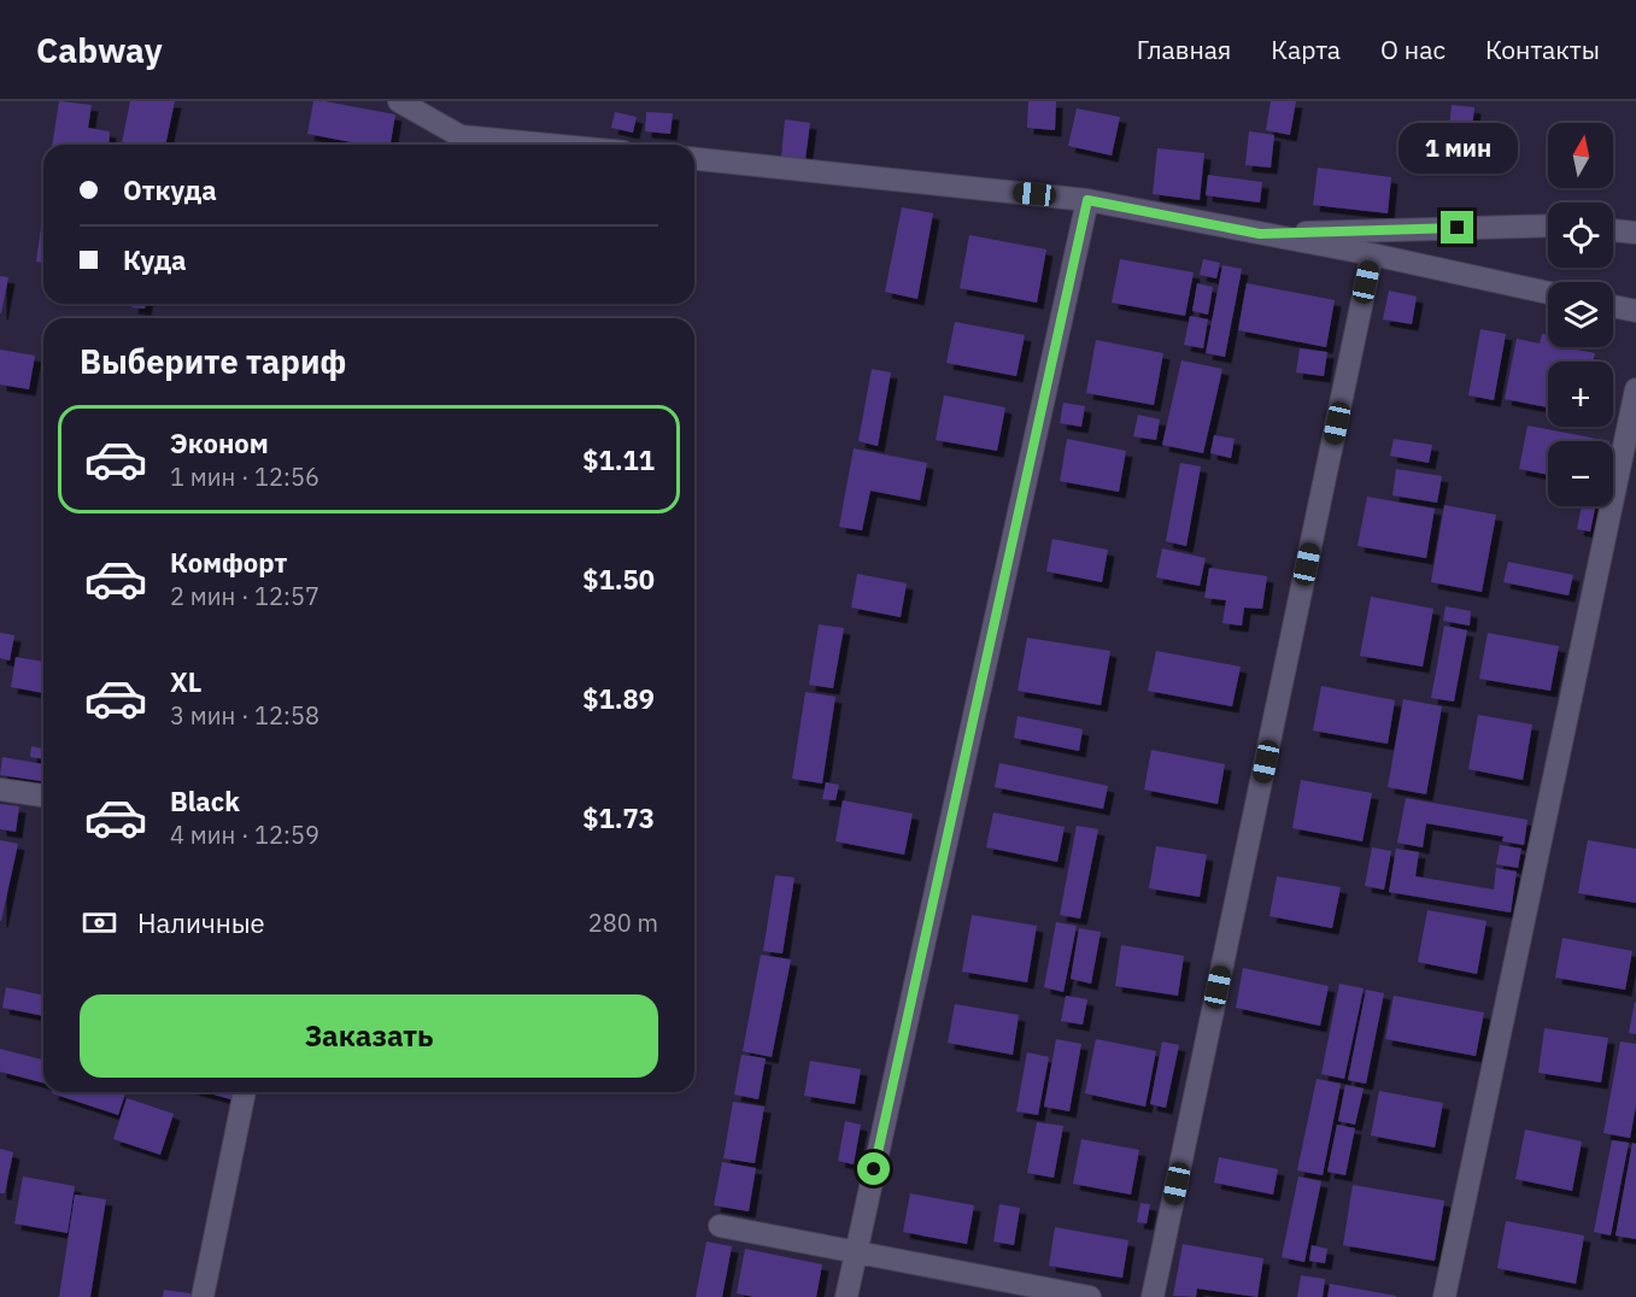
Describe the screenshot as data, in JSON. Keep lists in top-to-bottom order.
{
  "north": "top",
  "page": {
    "header": "Cabway",
    "nav": [
      "Главная",
      "Карта",
      "О нас",
      "Контакты"
    ],
    "map_buttons": ["+", "−"],
    "bubble": "1 мин",
    "banner": ["Откуда", "Куда"],
    "heading": "Выберите тариф",
    "list": [
      {
        "name": "Эконом",
        "note": "1 мин · 12:56",
        "value": "$1.11"
      },
      {
        "name": "Комфорт",
        "note": "2 мин · 12:57",
        "value": "$1.50"
      },
      {
        "name": "XL",
        "note": "3 мин · 12:58",
        "value": "$1.89"
      },
      {
        "name": "Black",
        "note": "4 мин · 12:59",
        "value": "$1.73"
      }
    ],
    "pay": ["Наличные", "280 m"],
    "buttons": "Заказать"
  }
}
